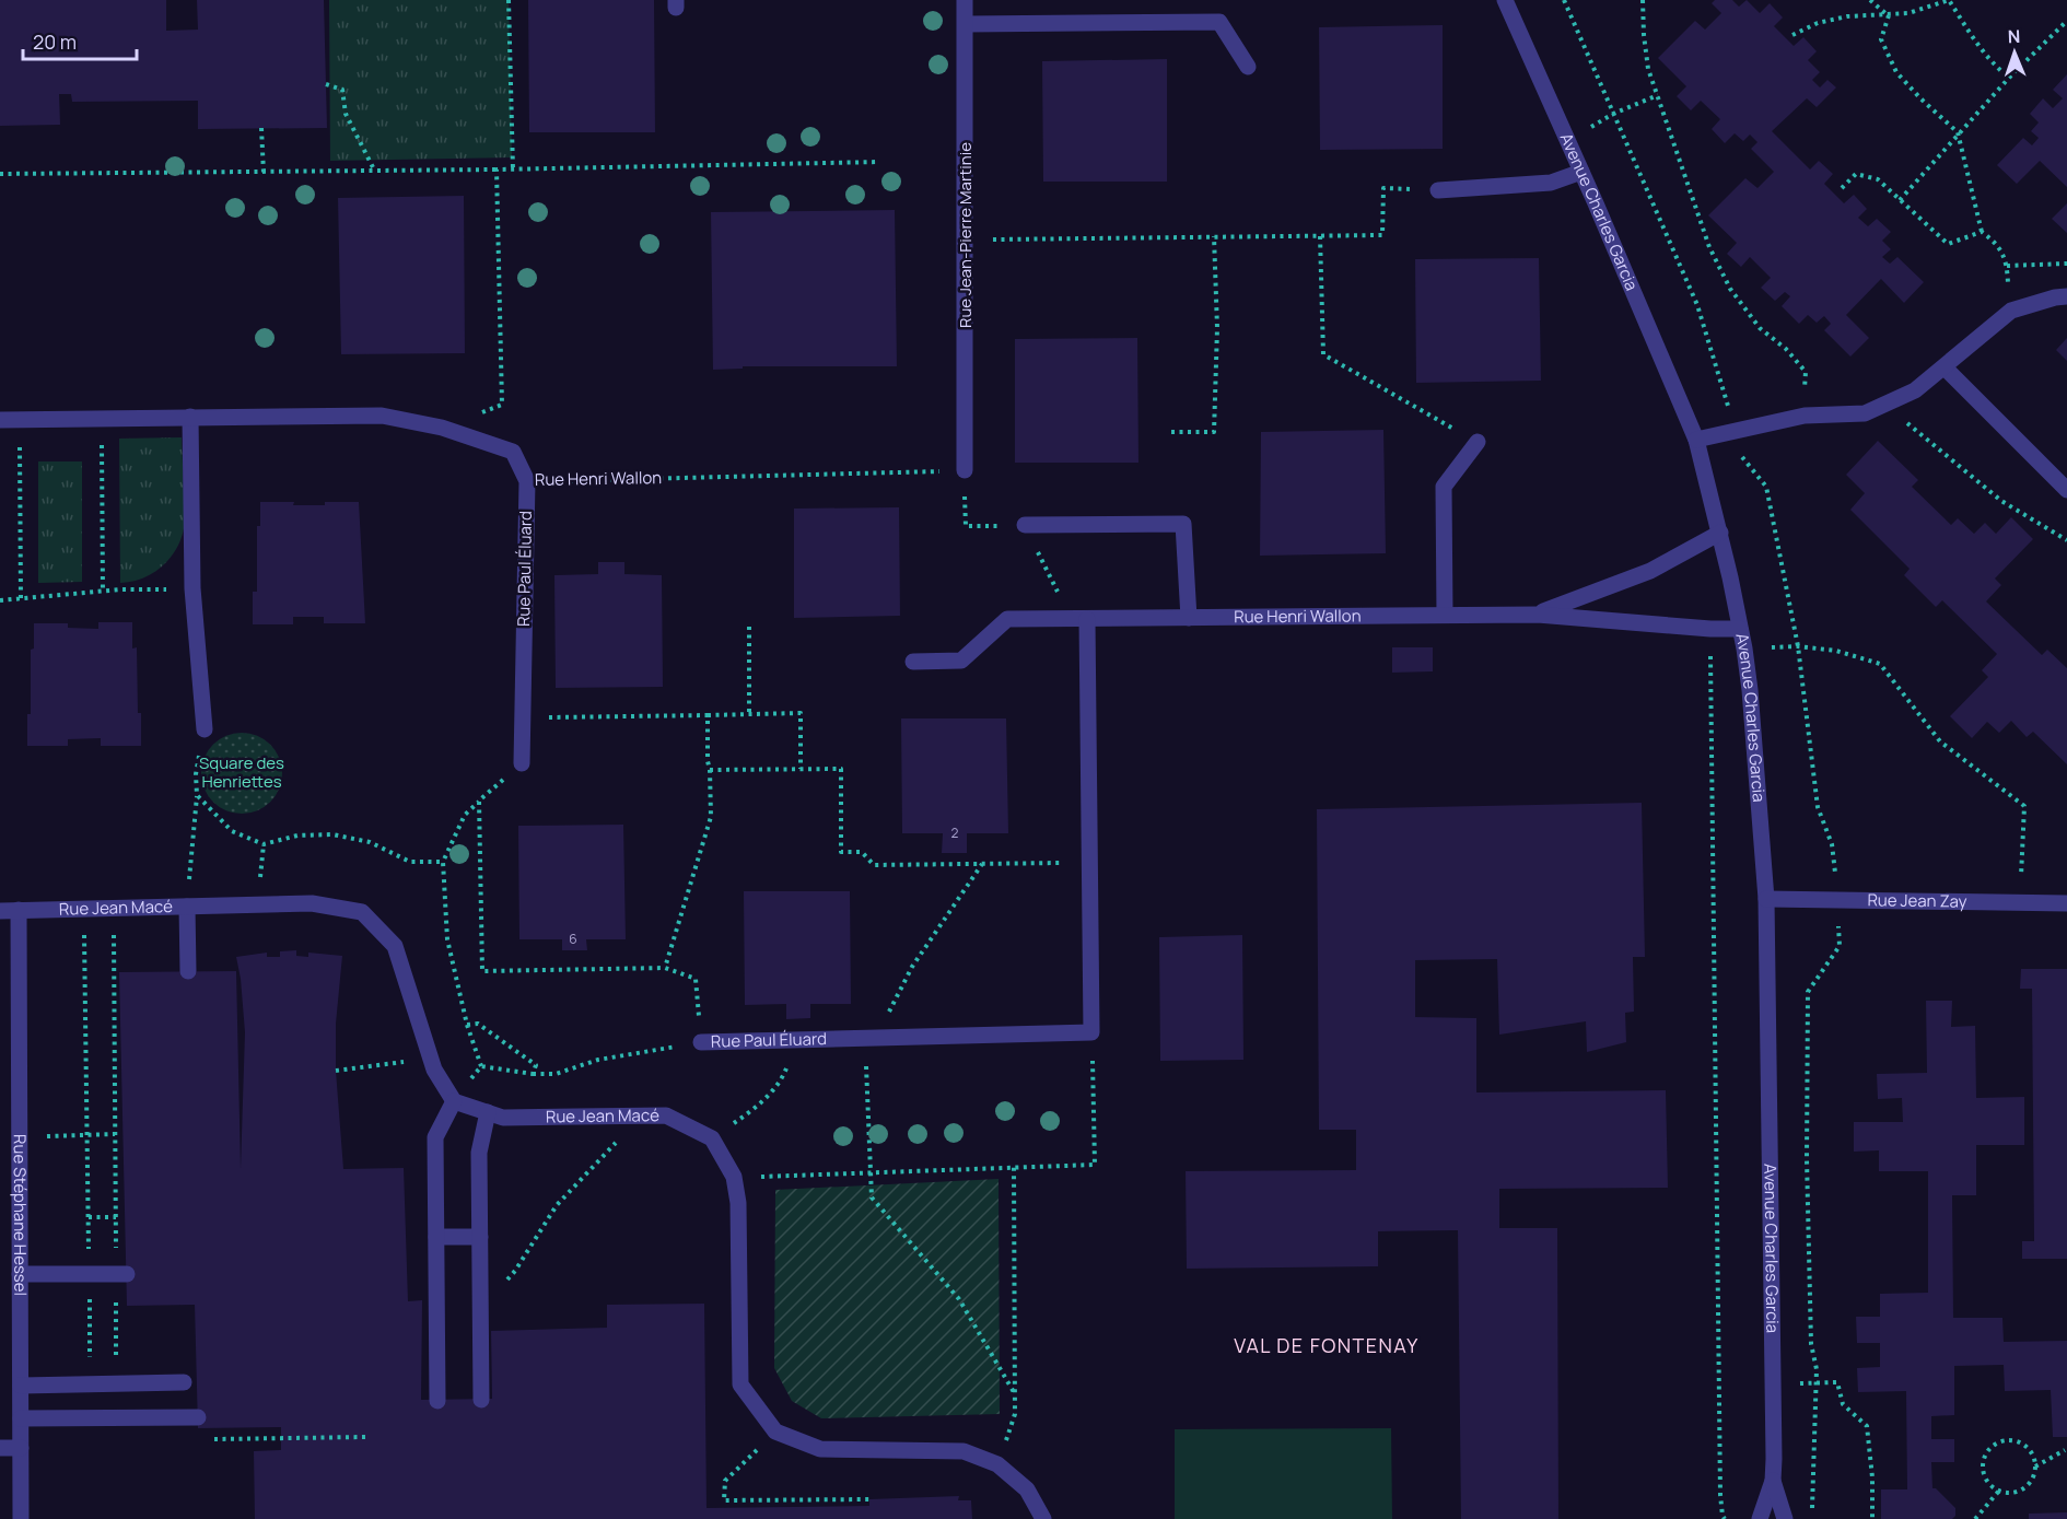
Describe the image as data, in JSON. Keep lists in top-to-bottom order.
{
  "streets": {
    "street": [
      "Avenue Charles Garcia",
      "Rue Jean-Pierre Martinie",
      "Rue Henri Wallon",
      "Rue Paul Éluard",
      "Rue Jean Zay",
      "Rue Jean Macé",
      "Rue Stéphane Hessel"
    ]
  },
  "crossings": [
    ["Avenue Charles Garcia", "Rue Henri Wallon"],
    ["Avenue Charles Garcia", "Rue Jean Zay"],
    ["Rue Jean-Pierre Martinie", "Rue Henri Wallon"],
    ["Rue Henri Wallon", "Rue Paul Éluard"],
    ["Rue Jean Macé", "Rue Stéphane Hessel"]
  ],
  "districts": ["VAL DE FONTENAY"],
  "parks": ["Square des Henriettes"],
  "house_numbers": ["2", "6"],
  "scale_bar": "20 m",
  "north": "top"
}
